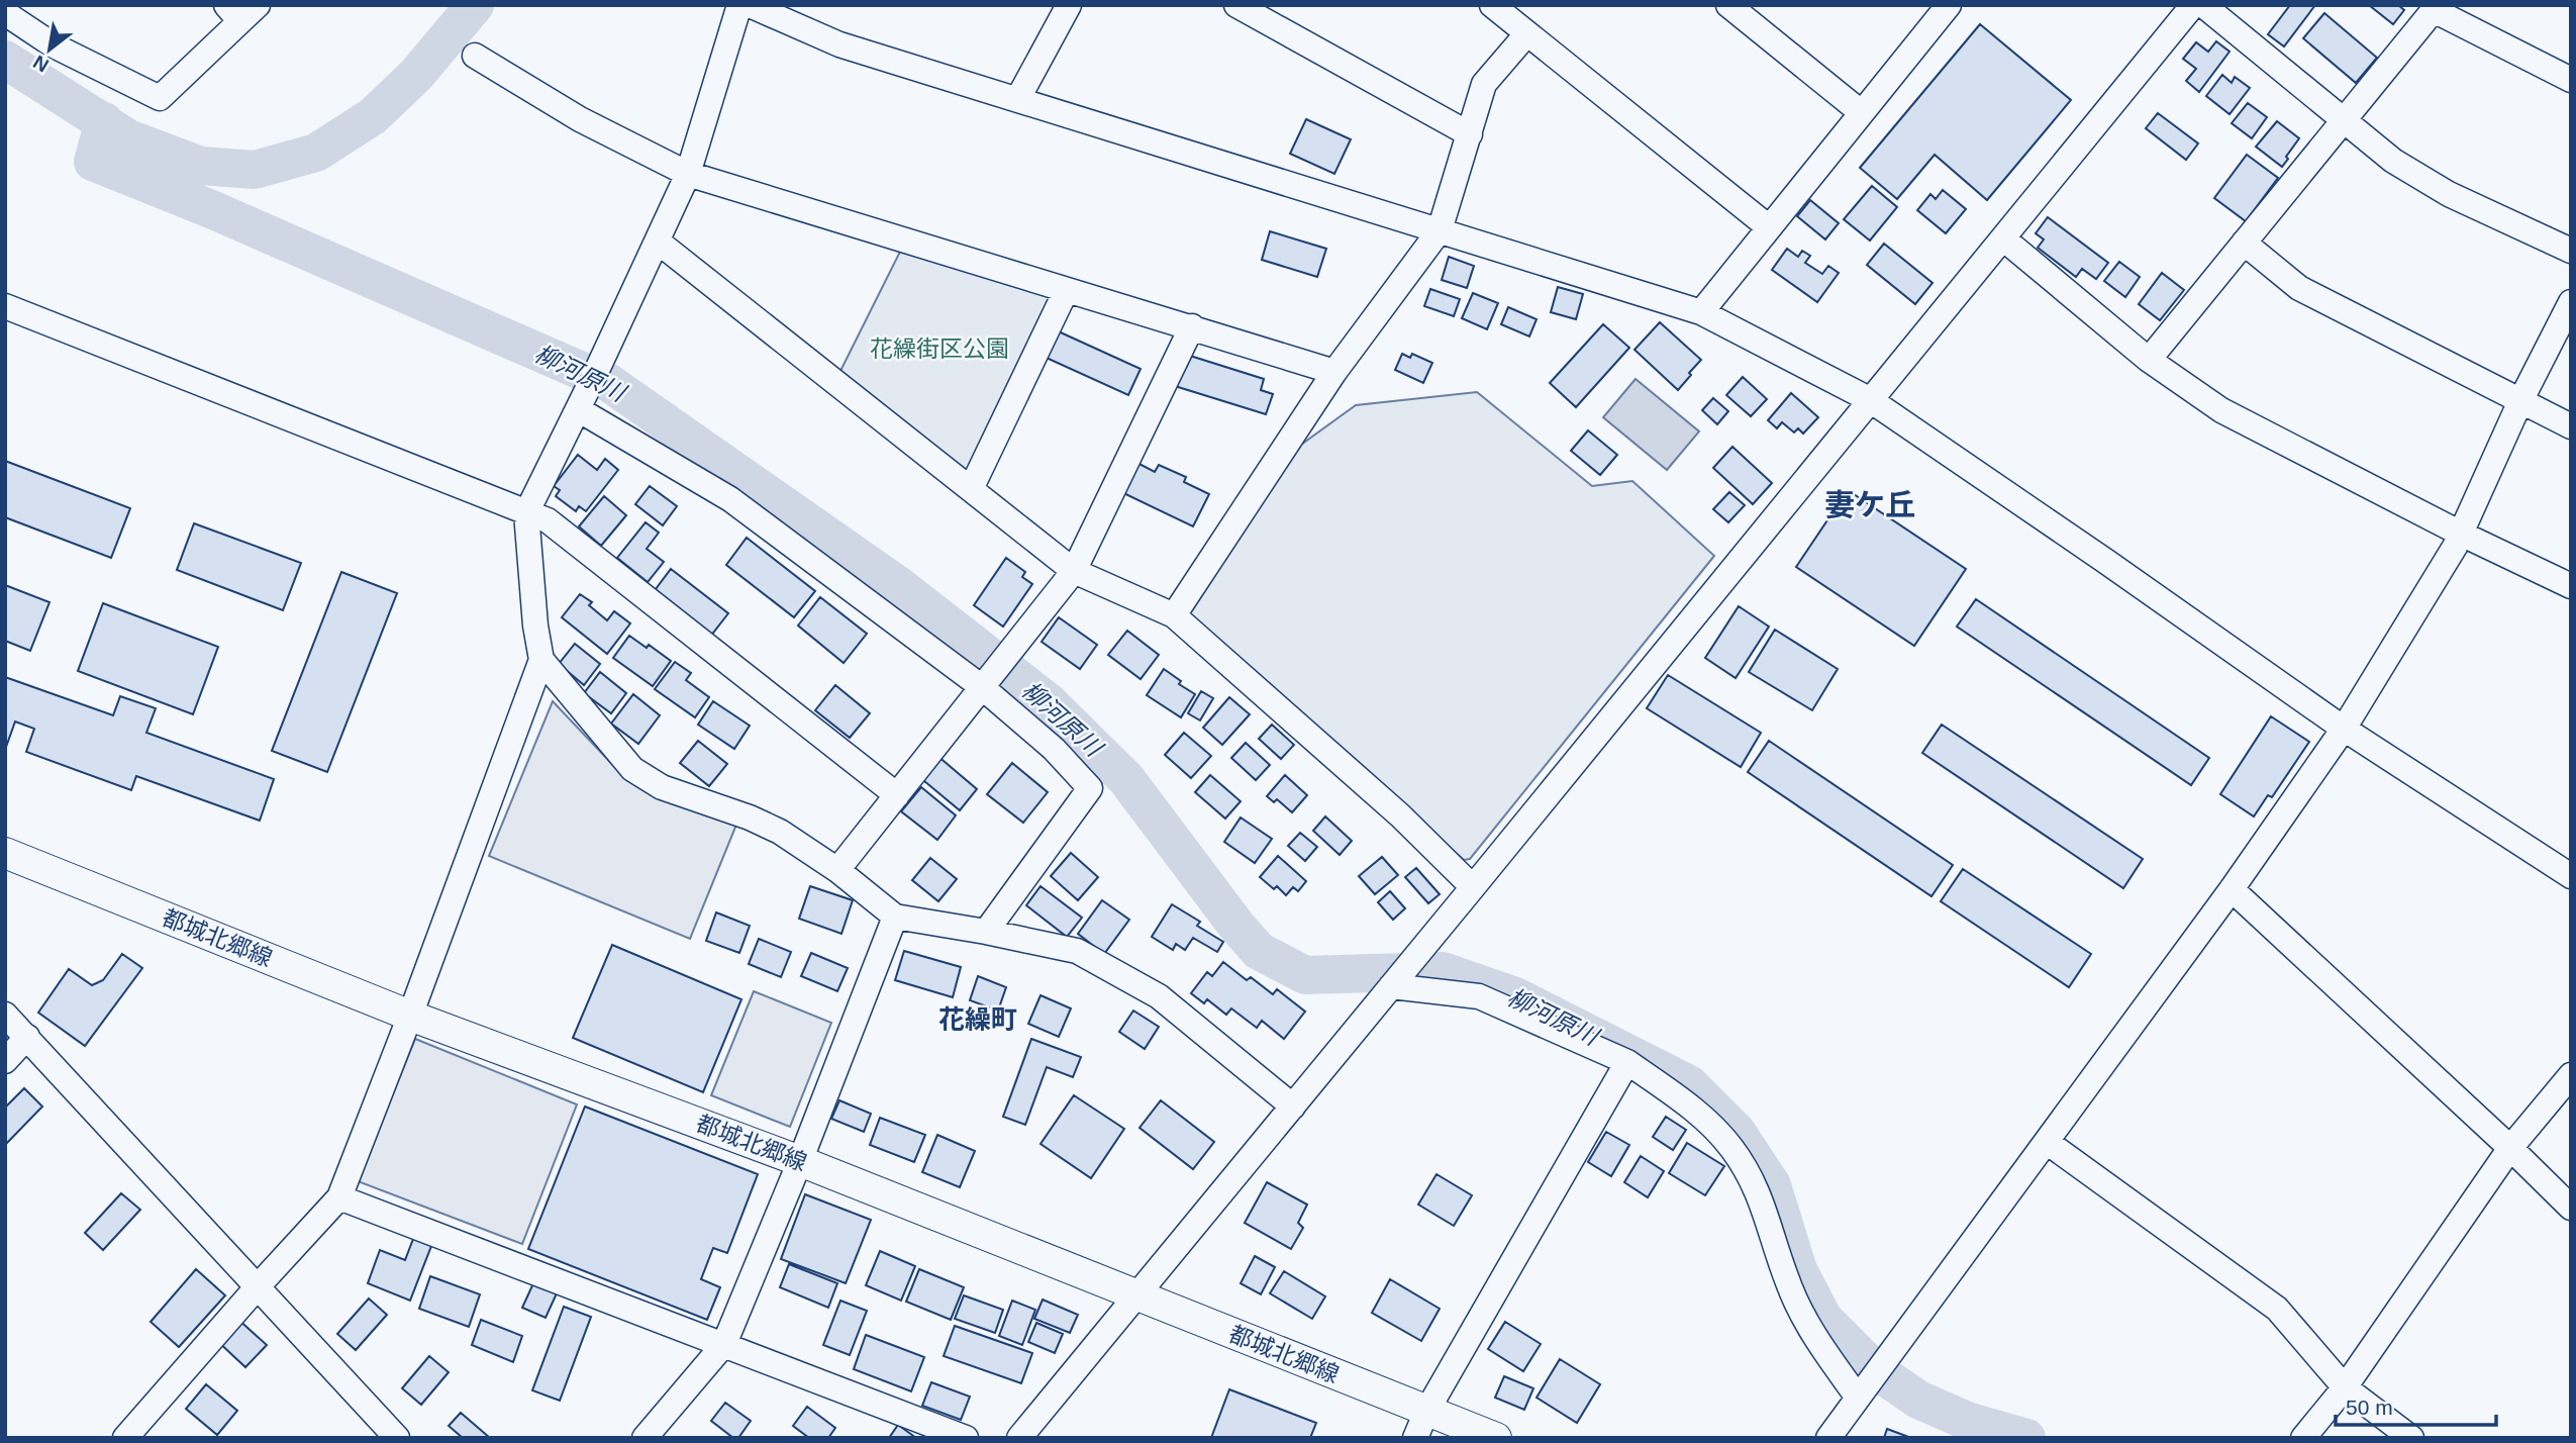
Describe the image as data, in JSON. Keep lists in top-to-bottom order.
{
  "streets": {
    "main road": ["都城北郷線"]
  },
  "districts": ["妻ケ丘", "花繰町"],
  "water": ["柳河原川"],
  "parks": ["花繰街区公園"],
  "scale_bar": "50 m",
  "north": "bottom left"
}
